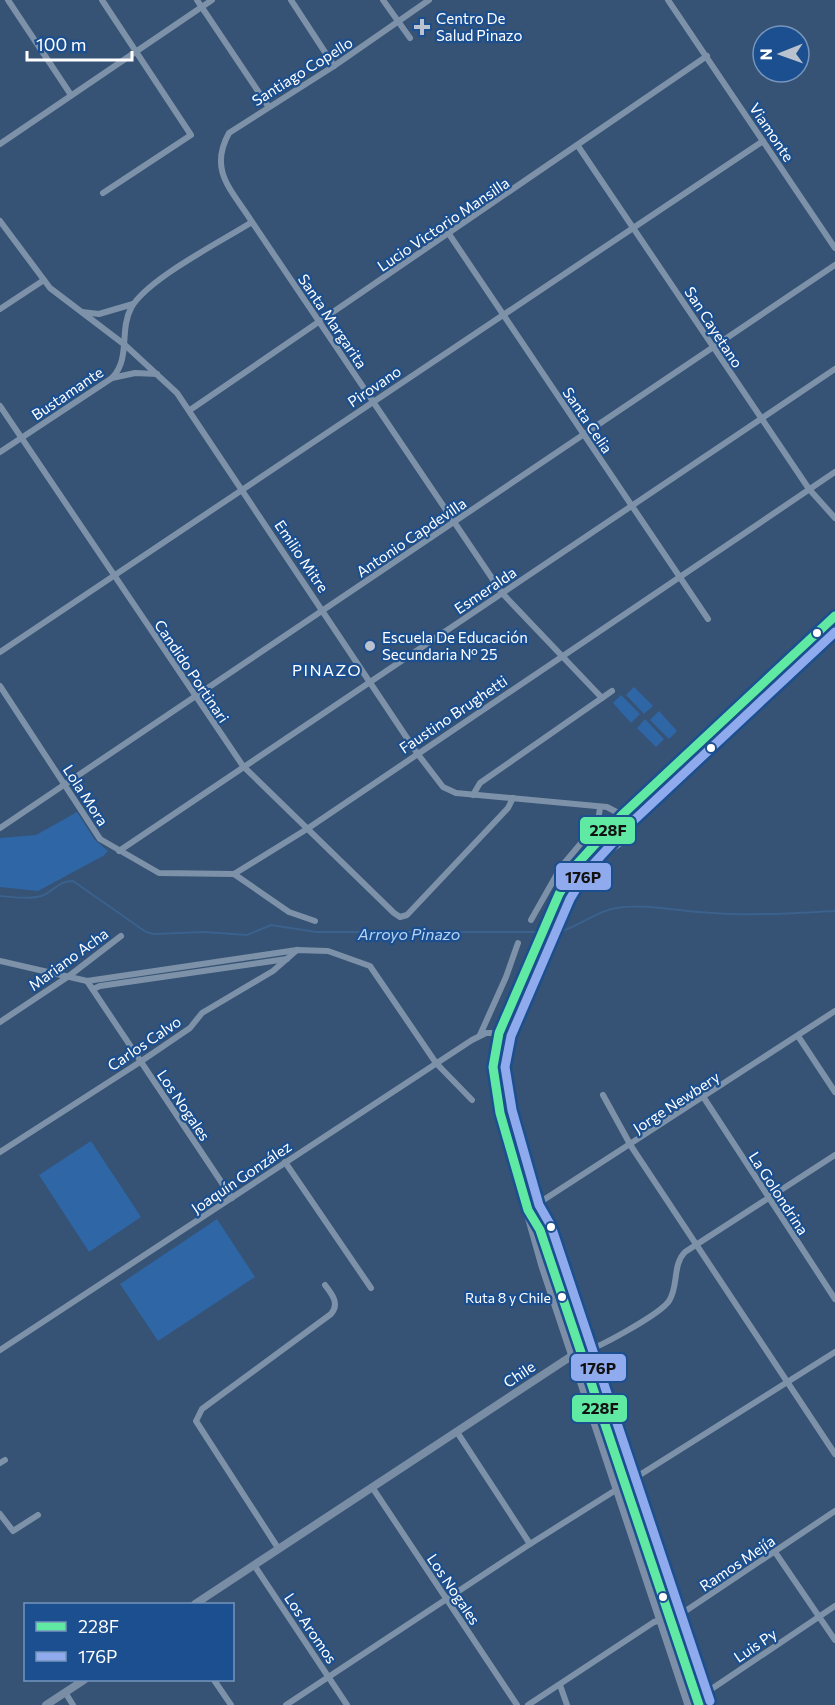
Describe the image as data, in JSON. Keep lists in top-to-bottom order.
{
  "streets": {
    "street": [
      "Santiago Copello",
      "Viamonte",
      "Lucio Victorio Mansilla",
      "Santa Margarita",
      "San Cayetano",
      "Pirovano",
      "Bustamante",
      "Santa Celia",
      "Antonio Capdevilla",
      "Emilio Mitre",
      "Esmeralda",
      "Candido Portinari",
      "Faustino Brughetti",
      "Lola Mora",
      "Mariano Acha",
      "Carlos Calvo",
      "Jorge Newbery",
      "Los Nogales",
      "Joaquín González",
      "La Golondrina",
      "Chile",
      "Ramos Mejía",
      "Los Aromos",
      "Luis Py"
    ]
  },
  "crossings": [
    ["Santiago Copello", "Santa Margarita"],
    ["Viamonte", "Lucio Victorio Mansilla"],
    ["Viamonte", "Pirovano"],
    ["Lucio Victorio Mansilla", "Santa Margarita"],
    ["Lucio Victorio Mansilla", "San Cayetano"],
    ["Lucio Victorio Mansilla", "Santa Celia"],
    ["Lucio Victorio Mansilla", "Emilio Mitre"],
    ["Santa Margarita", "Pirovano"],
    ["Santa Margarita", "Bustamante"],
    ["Santa Margarita", "Antonio Capdevilla"],
    ["Santa Margarita", "Esmeralda"],
    ["Santa Margarita", "Faustino Brughetti"],
    ["San Cayetano", "Pirovano"],
    ["San Cayetano", "Antonio Capdevilla"],
    ["San Cayetano", "Esmeralda"],
    ["San Cayetano", "Faustino Brughetti"],
    ["Pirovano", "Santa Celia"],
    ["Pirovano", "Emilio Mitre"],
    ["Pirovano", "Candido Portinari"],
    ["Bustamante", "Emilio Mitre"],
    ["Bustamante", "Candido Portinari"],
    ["Santa Celia", "Antonio Capdevilla"],
    ["Santa Celia", "Esmeralda"],
    ["Santa Celia", "Faustino Brughetti"],
    ["Antonio Capdevilla", "Emilio Mitre"],
    ["Antonio Capdevilla", "Candido Portinari"],
    ["Antonio Capdevilla", "Lola Mora"],
    ["Emilio Mitre", "Esmeralda"],
    ["Emilio Mitre", "Candido Portinari"],
    ["Emilio Mitre", "Faustino Brughetti"],
    ["Esmeralda", "Candido Portinari"],
    ["Esmeralda", "Lola Mora"],
    ["Candido Portinari", "Faustino Brughetti"],
    ["Faustino Brughetti", "Lola Mora"],
    ["Carlos Calvo", "Los Nogales"],
    ["Jorge Newbery", "La Golondrina"],
    ["Los Nogales", "Joaquín González"],
    ["Los Nogales", "Chile"],
    ["La Golondrina", "Chile"],
    ["Chile", "Los Aromos"]
  ],
  "districts": ["PINAZO"],
  "water": ["Arroyo Pinazo"],
  "places": {
    "health": ["Centro De Salud Pinazo"],
    "other": ["Escuela De Educación Secundaria Nº 25", "Ruta 8 y Chile"]
  },
  "lines": ["transit line 228F", "transit line 176P"],
  "legend": ["228F", "176P"],
  "scale_bar": "100 m",
  "north": "left"
}
